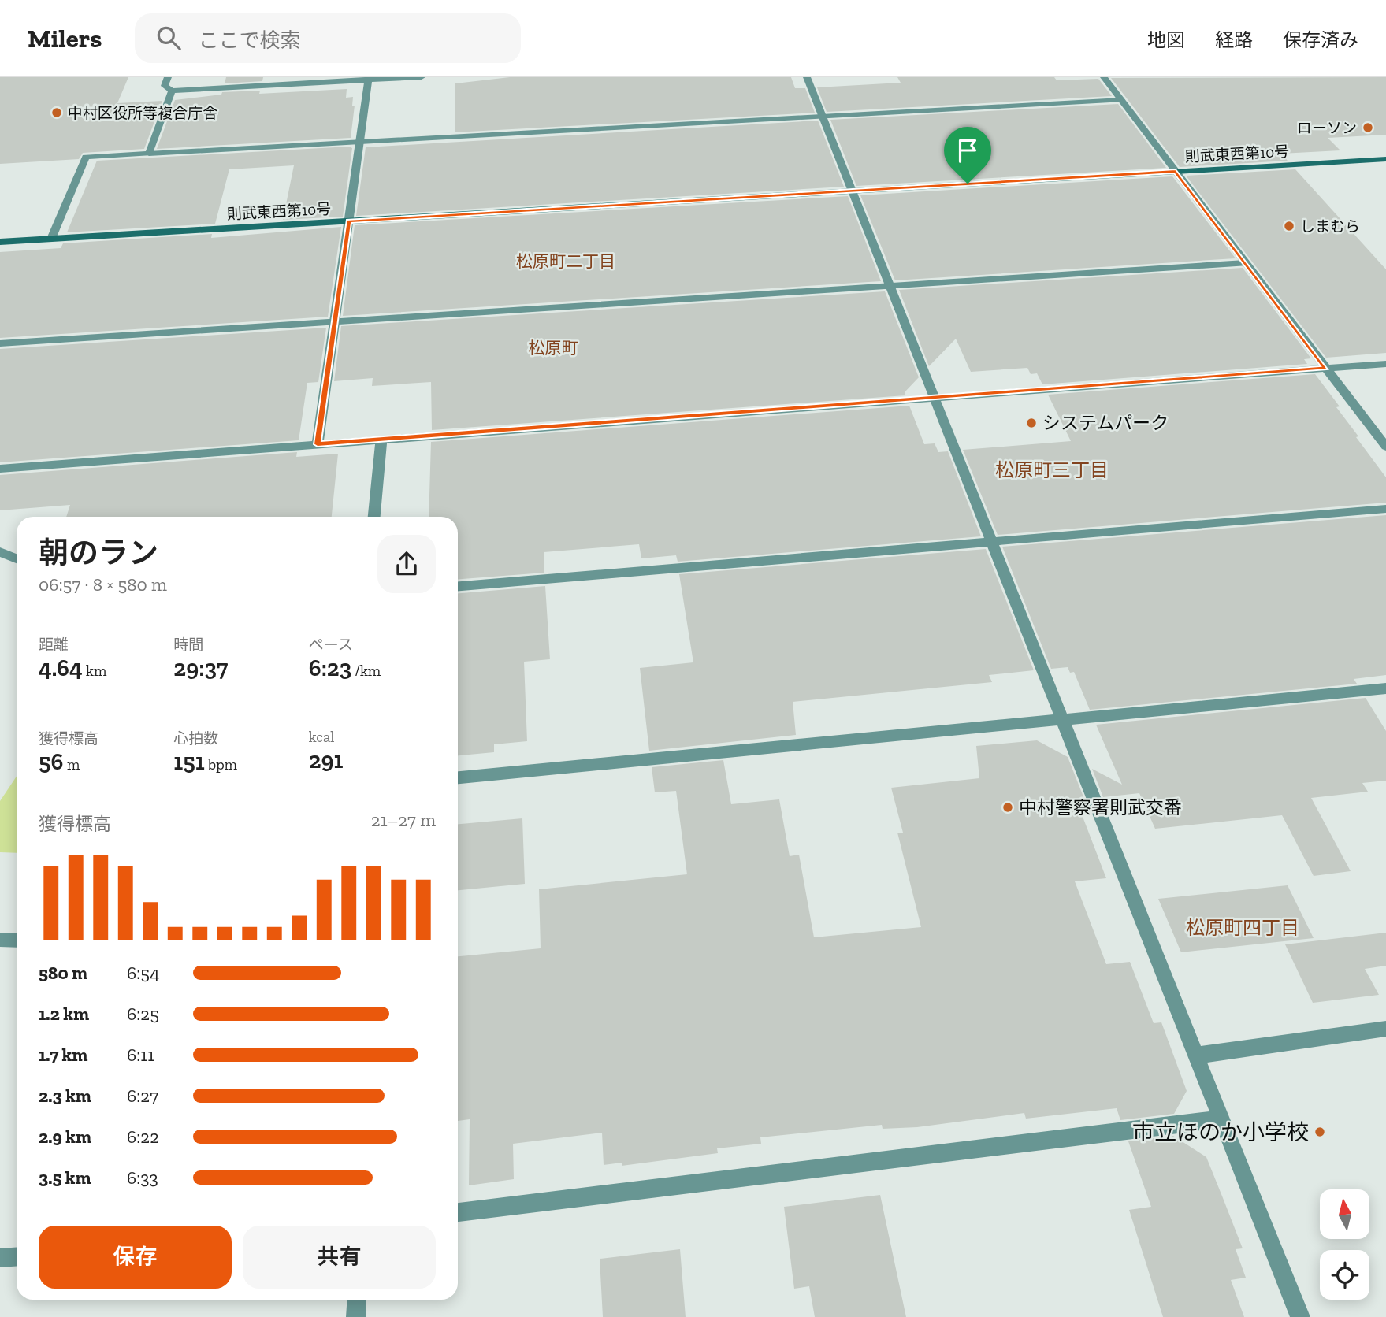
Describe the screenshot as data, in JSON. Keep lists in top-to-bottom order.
{
  "streets": {
    "street": ["則武東西第10号"]
  },
  "districts": [
    "松原町二丁目",
    "松原町",
    "松原町三丁目",
    "松原町四丁目"
  ],
  "places": [
    "中村区役所等複合庁舎",
    "ローソン",
    "しまむら",
    "システムパーク",
    "中村警察署則武交番",
    "市立ほのか小学校"
  ],
  "north": "top",
  "page": {
    "header": "Milers",
    "search": "ここで検索",
    "nav": ["地図", "経路", "保存済み"],
    "heading": ["朝のラン", "06:57 · 8 × 580 m"],
    "stats": [
      ["距離", "4.64 km"],
      ["時間", "29:37"],
      ["ペース", "6:23 /km"],
      ["獲得標高", "56 m"],
      ["心拍数", "151 bpm"],
      ["kcal", "291"]
    ],
    "chart": ["獲得標高", "21–27 m"],
    "list": [
      {
        "name": "580 m",
        "note": "6:54"
      },
      {
        "name": "1.2 km",
        "note": "6:25"
      },
      {
        "name": "1.7 km",
        "note": "6:11"
      },
      {
        "name": "2.3 km",
        "note": "6:27"
      },
      {
        "name": "2.9 km",
        "note": "6:22"
      },
      {
        "name": "3.5 km",
        "note": "6:33"
      }
    ],
    "buttons": ["保存", "共有"]
  }
}
